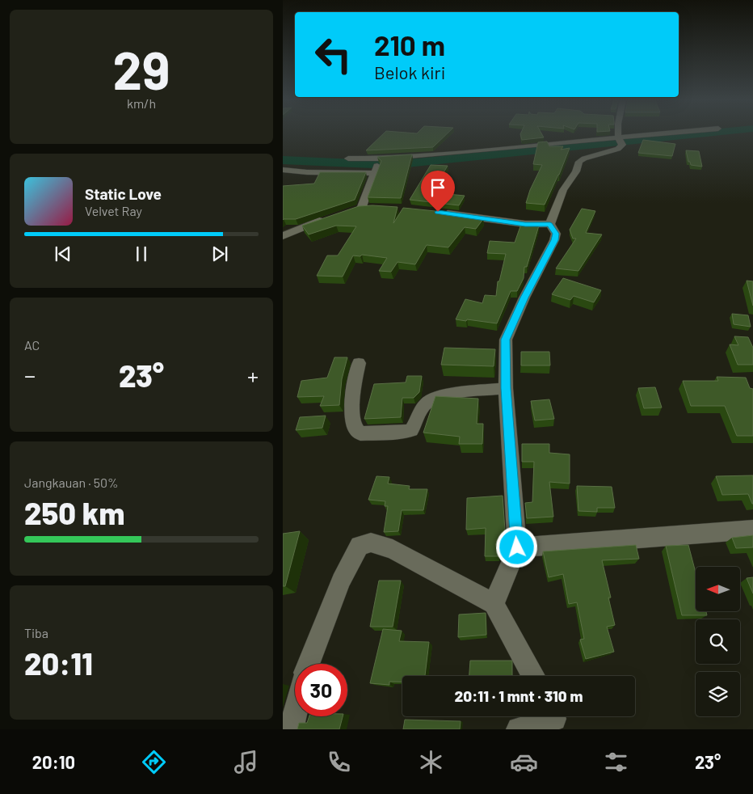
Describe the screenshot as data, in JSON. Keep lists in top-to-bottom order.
{
  "north": "left",
  "page": {
    "tile": [
      ["29", "km/h"],
      "AC",
      ["Jangkauan · 50%", "250 km"],
      ["Tiba", "20:11"]
    ],
    "turn": ["210 m", "Belok kiri"],
    "song": ["Static Love", "Velvet Ray"],
    "heat": ["−", "23°", "+"],
    "limit": "30",
    "trip": "20:11 · 1 mnt · 310 m",
    "tabs": ["20:10", "23°"]
  }
}
